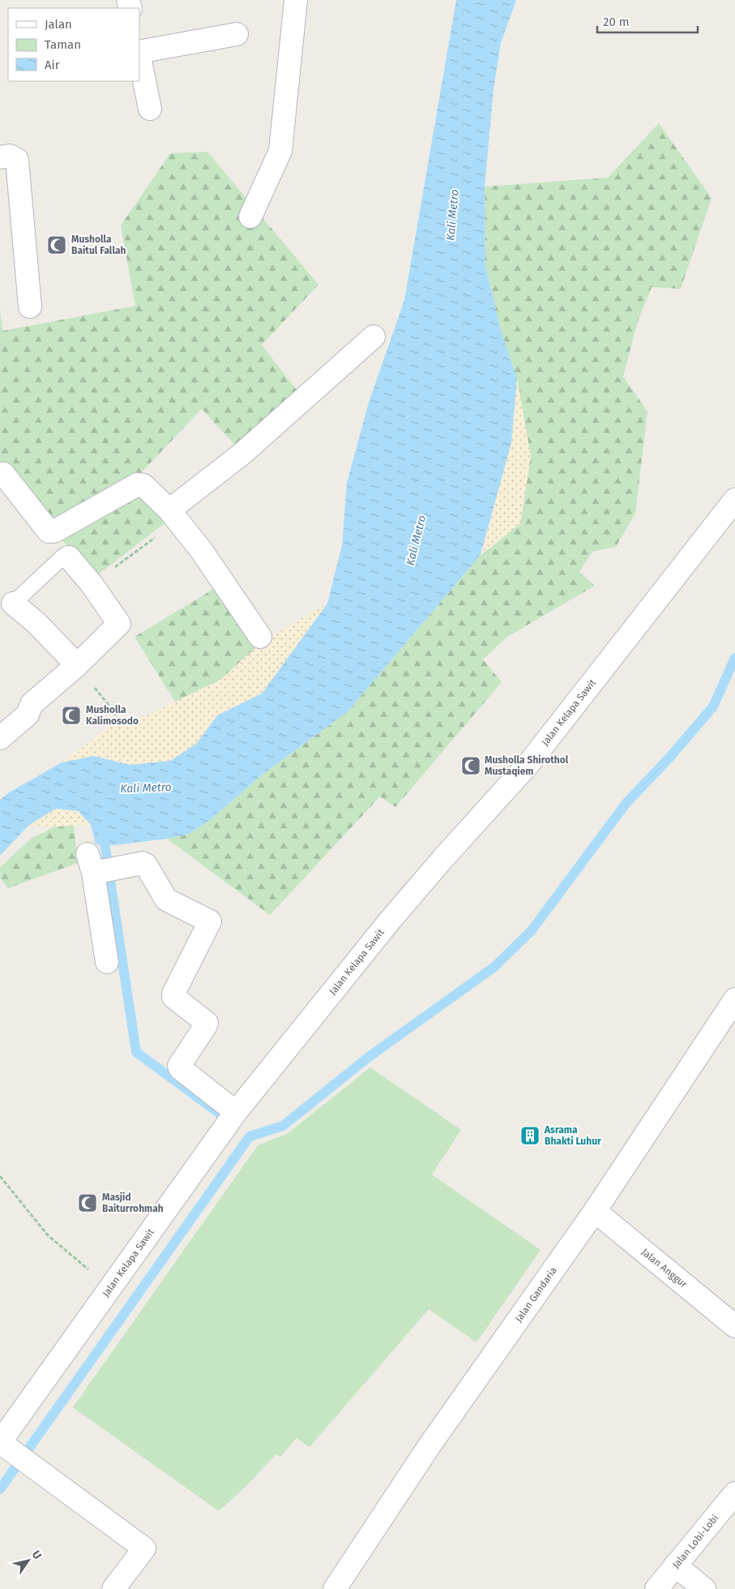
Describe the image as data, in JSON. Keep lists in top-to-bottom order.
{
  "streets": {
    "street": [
      "Jalan Kelapa Sawit",
      "Jalan Anggur",
      "Jalan Gandaria",
      "Jalan Lobi-Lobi"
    ]
  },
  "crossings": [
    ["Jalan Anggur", "Jalan Gandaria"]
  ],
  "water": ["Kali Metro"],
  "places": {
    "mosque": [
      "Musholla Baitul Fallah",
      "Musholla Kalimosodo",
      "Musholla Shirothol Mustaqiem",
      "Masjid Baiturrohmah"
    ],
    "building": ["Asrama Bhakti Luhur"]
  },
  "legend": ["Jalan", "Taman", "Air"],
  "scale_bar": "20 m",
  "north": "top right"
}
